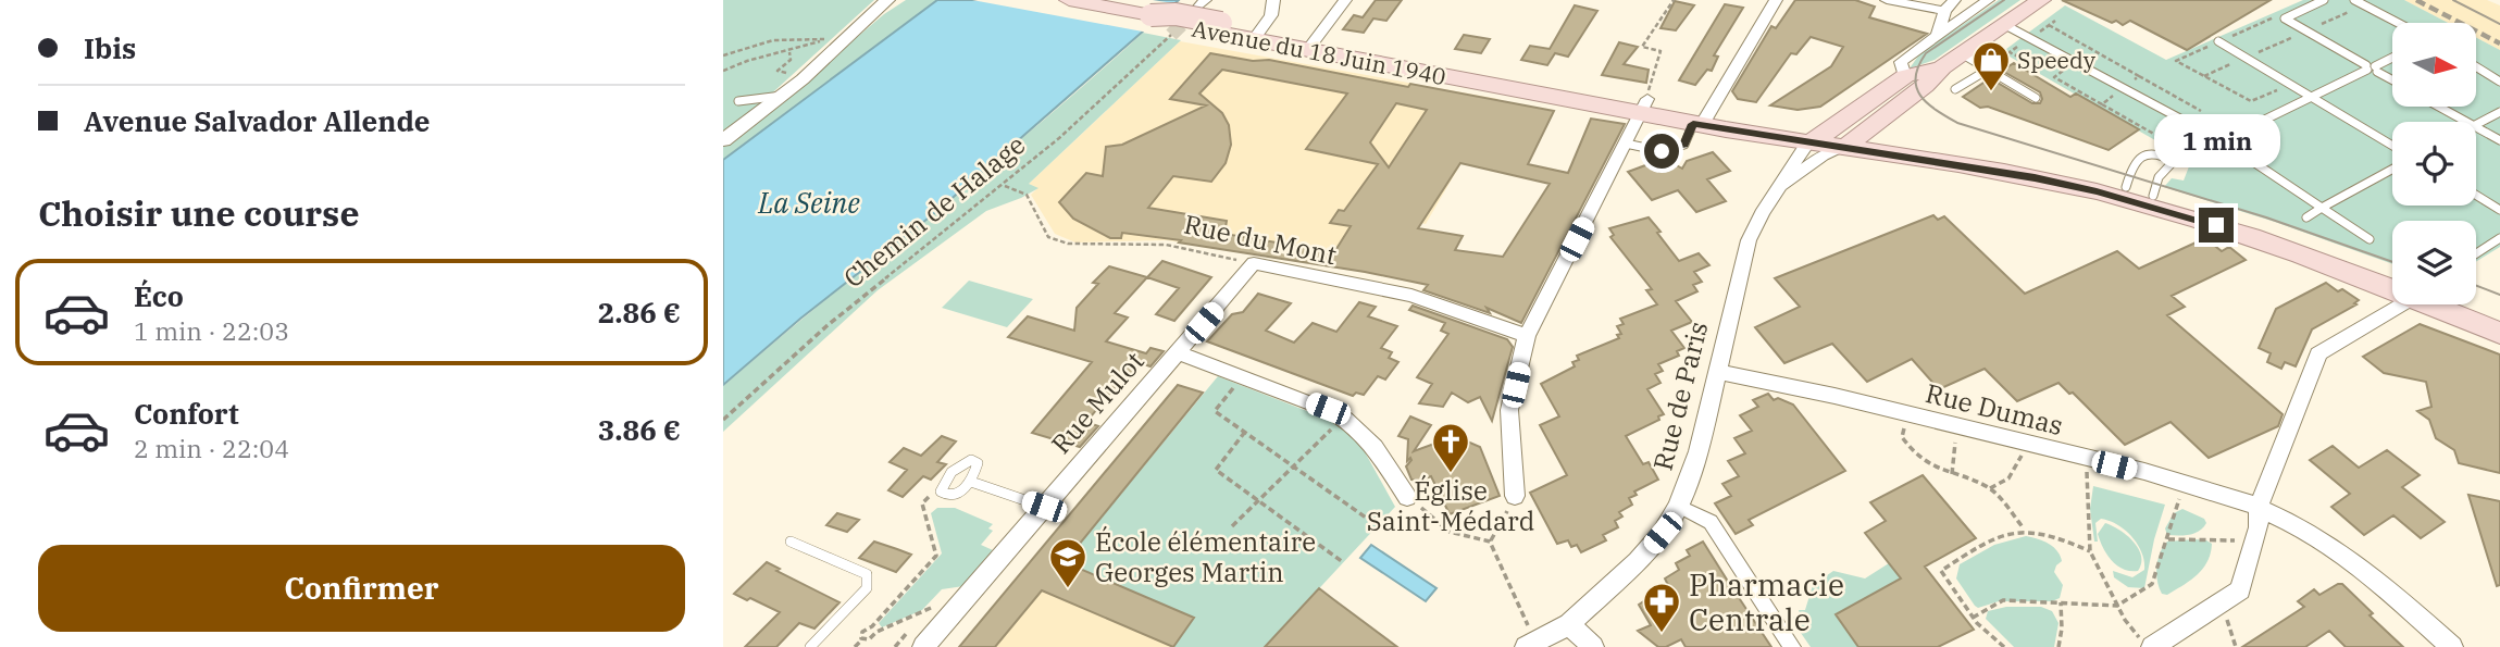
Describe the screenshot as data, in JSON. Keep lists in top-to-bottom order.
{
  "streets": {
    "main road": ["Avenue du 18 Juin 1940", "Rue de Paris"],
    "street": ["Rue du Mont", "Rue Mulot", "Rue Dumas"],
    "path": ["Chemin de Halage"]
  },
  "crossings": [
    ["Avenue du 18 Juin 1940", "Rue de Paris"],
    ["Chemin de Halage", "Rue du Mont"],
    ["Rue du Mont", "Rue Mulot"],
    ["Rue de Paris", "Rue Dumas"]
  ],
  "water": ["La Seine"],
  "places": {
    "shop": ["Speedy"],
    "church": ["Église Saint-Médard"],
    "school or university": ["École élémentaire Georges Martin"],
    "pharmacy": ["Pharmacie Centrale"]
  },
  "north": "right",
  "page": {
    "banner": ["Ibis", "Avenue Salvador Allende"],
    "bubble": "1 min",
    "heading": "Choisir une course",
    "list": [
      {
        "name": "Éco",
        "note": "1 min · 22:03",
        "value": "2.86 €"
      },
      {
        "name": "Confort",
        "note": "2 min · 22:04",
        "value": "3.86 €"
      }
    ],
    "buttons": "Confirmer"
  }
}
